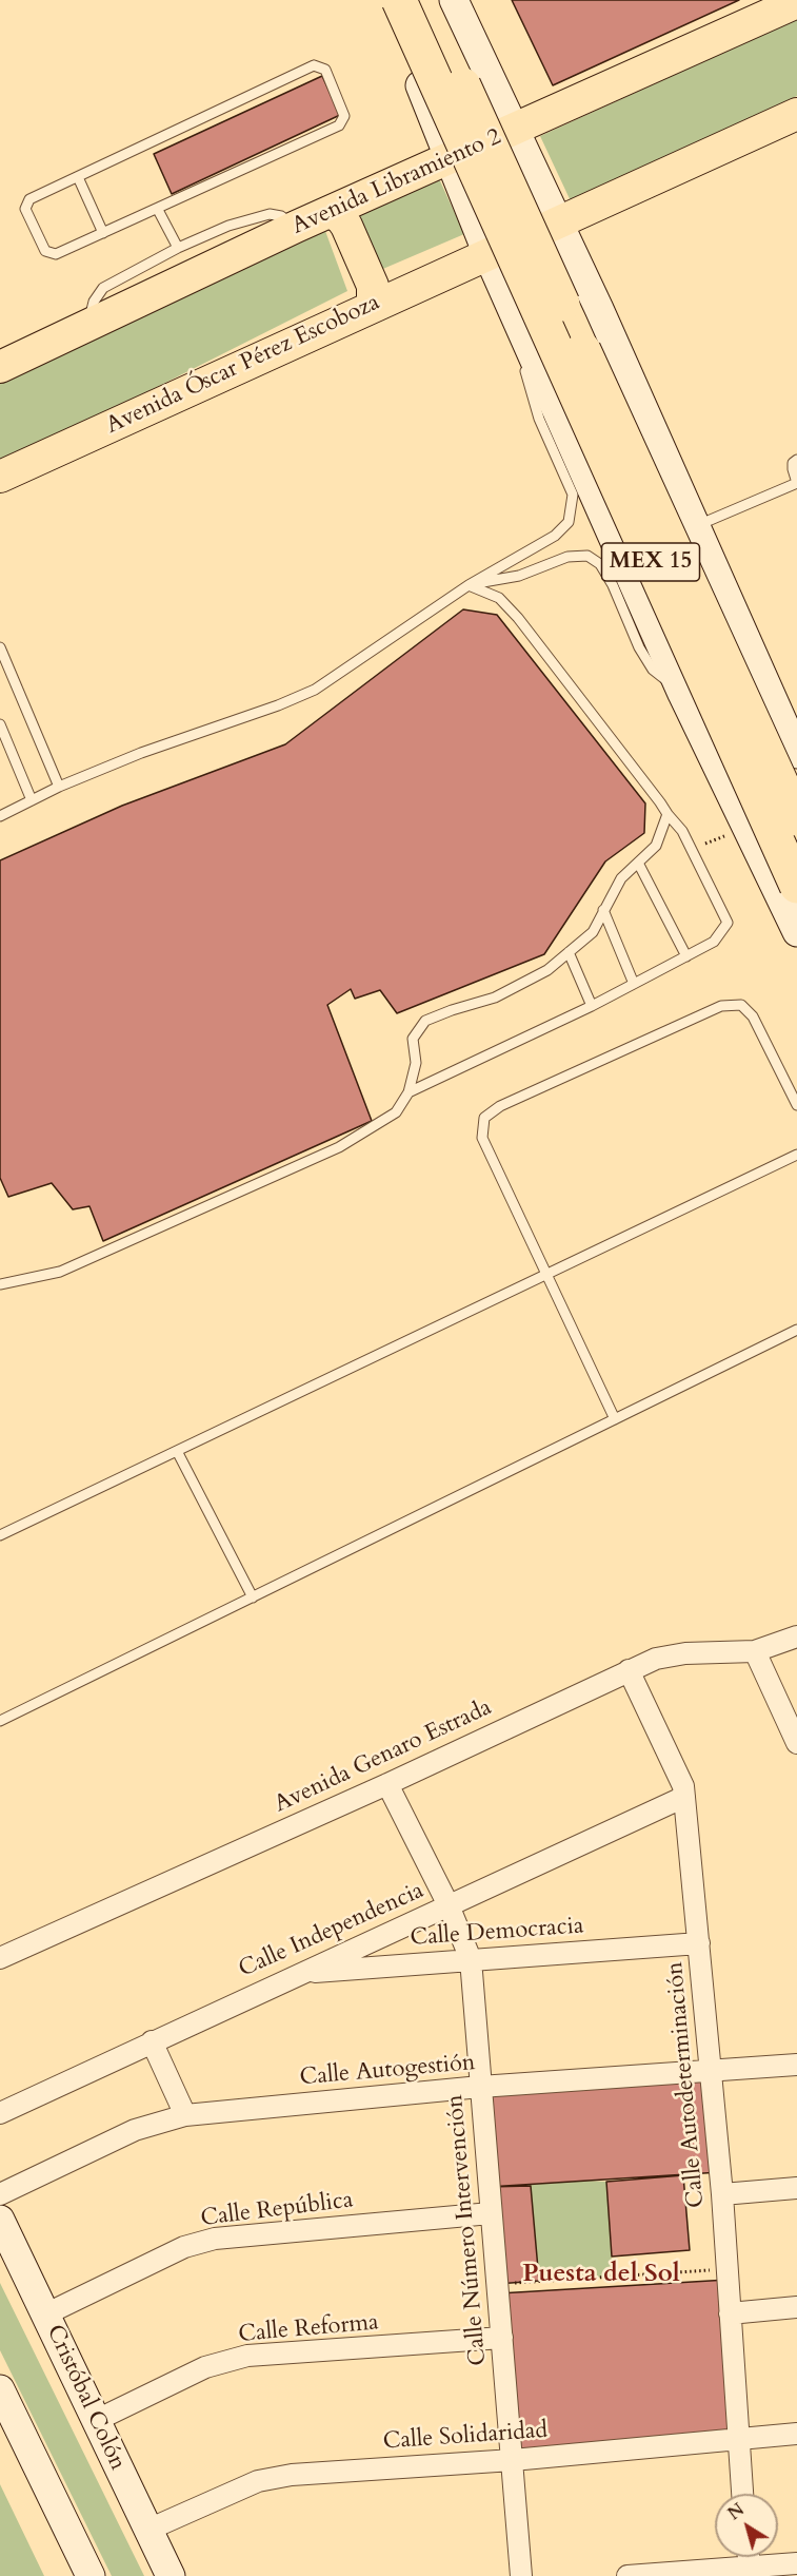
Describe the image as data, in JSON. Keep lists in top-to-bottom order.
{
  "streets": {
    "highway": ["MEX 15"],
    "main road": ["Avenida Libramiento 2", "Avenida Óscar Pérez Escoboza", "Cristóbal Colón"],
    "street": [
      "Avenida Genaro Estrada",
      "Calle Independencia",
      "Calle Democracia",
      "Calle Autogestión",
      "Calle Autodeterminación",
      "Calle República",
      "Calle Número Intervención",
      "Calle Reforma",
      "Calle Solidaridad"
    ]
  },
  "crossings": [
    ["Avenida Óscar Pérez Escoboza", "MEX 15"],
    ["Avenida Genaro Estrada", "Calle Autodeterminación"],
    ["Avenida Genaro Estrada", "Calle Número Intervención"],
    ["Calle Independencia", "Calle Democracia"],
    ["Calle Independencia", "Calle Autodeterminación"],
    ["Calle Independencia", "Calle Número Intervención"],
    ["Calle Democracia", "Calle Autodeterminación"],
    ["Calle Democracia", "Calle Número Intervención"],
    ["Calle Autogestión", "Calle Autodeterminación"],
    ["Calle Autogestión", "Calle Número Intervención"],
    ["Calle Autodeterminación", "Calle Solidaridad"],
    ["Calle República", "Calle Número Intervención"],
    ["Calle República", "Cristóbal Colón"],
    ["Calle Número Intervención", "Calle Reforma"],
    ["Calle Número Intervención", "Calle Solidaridad"],
    ["Calle Reforma", "Cristóbal Colón"],
    ["Cristóbal Colón", "Calle Solidaridad"]
  ],
  "districts": ["Puesta del Sol"],
  "north": "top left"
}
